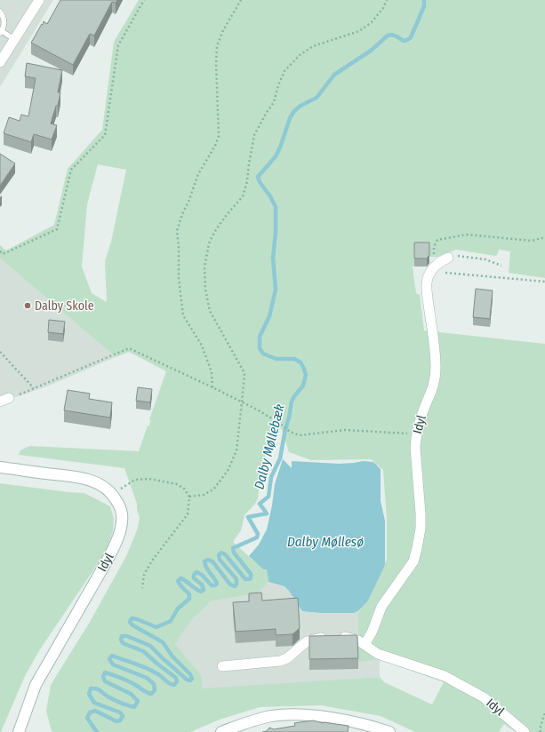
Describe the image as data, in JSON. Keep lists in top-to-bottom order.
{
  "streets": {
    "street": ["Idyl"]
  },
  "water": ["Dalby Møllebæk", "Dalby Møllesø"],
  "places": ["Dalby Skole"]
}
